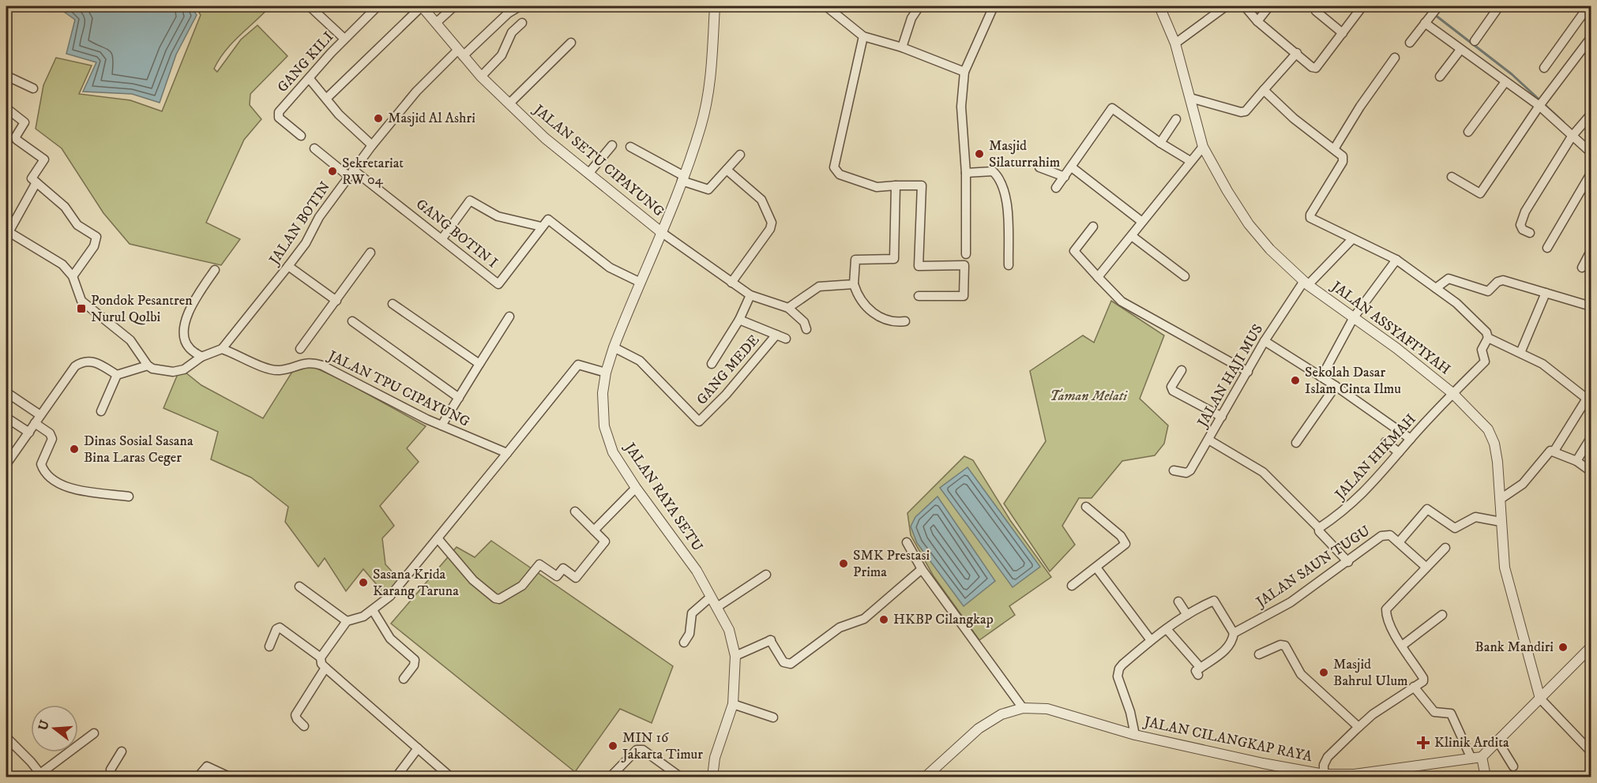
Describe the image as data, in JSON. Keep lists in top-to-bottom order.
{
  "streets": {
    "street": [
      "GANG KILI",
      "JALAN SETU CIPAYUNG",
      "JALAN BOTIN",
      "GANG BOTIN I",
      "JALAN ASSYAFI'IYAH",
      "GANG MEDE",
      "JALAN HAJI MUS",
      "JALAN TPU CIPAYUNG",
      "JALAN HIKMAH",
      "JALAN RAYA SETU",
      "JALAN SAUN TUGU",
      "JALAN CILANGKAP RAYA"
    ]
  },
  "crossings": [
    ["JALAN SETU CIPAYUNG", "JALAN BOTIN"],
    ["JALAN SETU CIPAYUNG", "JALAN RAYA SETU"],
    ["JALAN BOTIN", "GANG BOTIN I"],
    ["JALAN BOTIN", "JALAN TPU CIPAYUNG"],
    ["JALAN ASSYAFI'IYAH", "JALAN HAJI MUS"],
    ["JALAN ASSYAFI'IYAH", "JALAN HIKMAH"],
    ["GANG MEDE", "JALAN RAYA SETU"]
  ],
  "parks": ["Taman Melati"],
  "places": {
    "other": [
      "Masjid Al Ashri",
      "Masjid Silaturrahim",
      "Sekretariat RW 04",
      "Sekolah Dasar Islam Cinta Ilmu",
      "Dinas Sosial Sasana Bina Laras Ceger",
      "SMK Prestasi Prima",
      "Sasana Krida Karang Taruna",
      "HKBP Cilangkap",
      "Bank Mandiri",
      "Masjid Bahrul Ulum",
      "MIN 16 Jakarta Timur"
    ],
    "transit": ["Pondok Pesantren Nurul Qolbi"],
    "health": ["Klinik Ardita"]
  },
  "north": "left"
}
